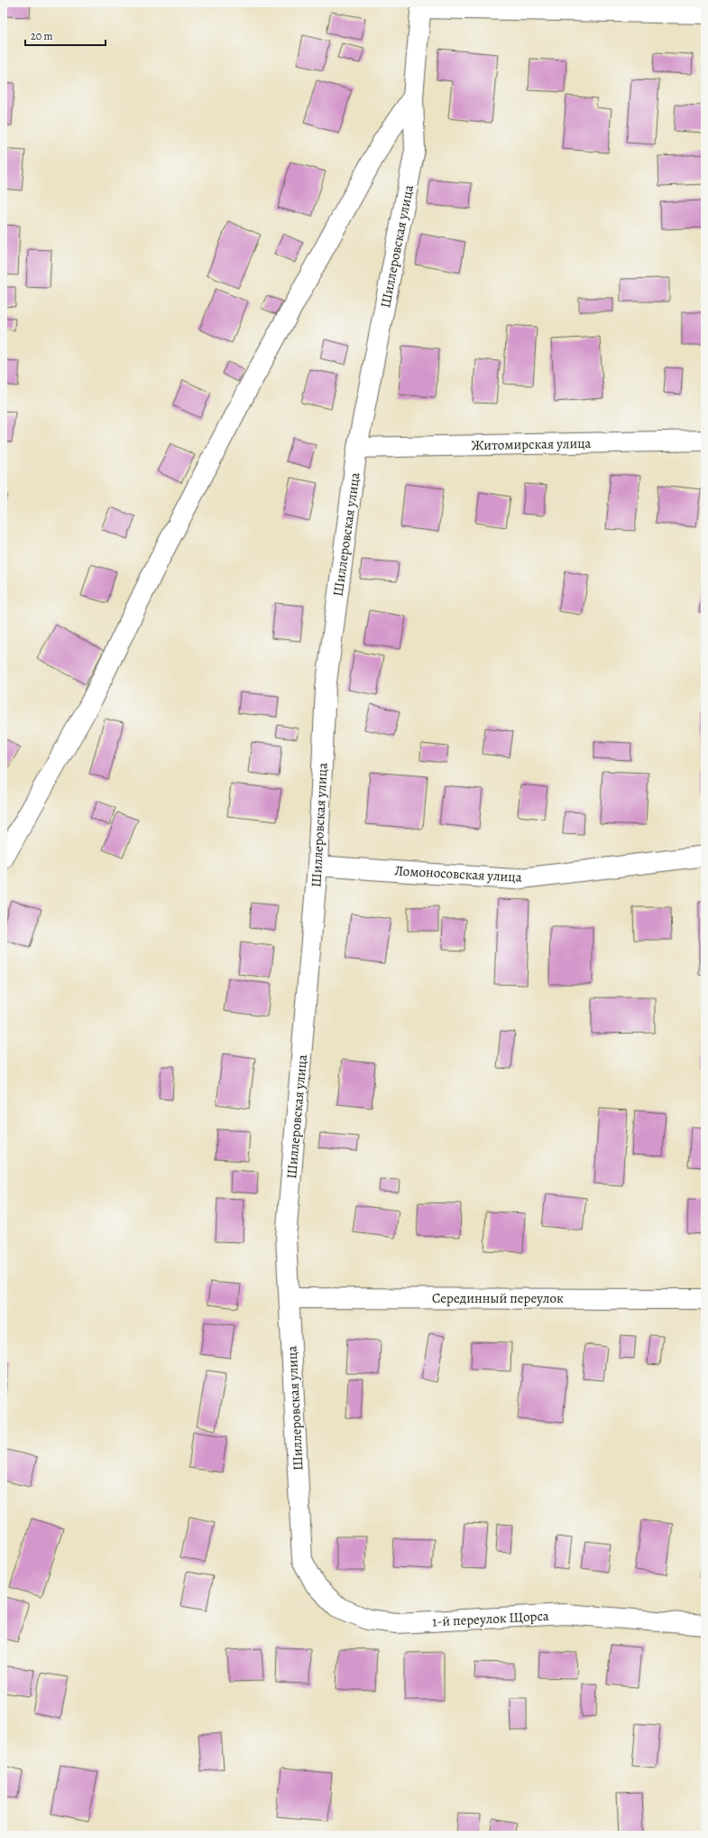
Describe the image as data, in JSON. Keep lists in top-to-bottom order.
{
  "streets": {
    "street": [
      "Шиллеровская улица",
      "Житомирская улица",
      "Ломоносовская улица",
      "Серединный переулок",
      "1-й переулок Щорса"
    ]
  },
  "crossings": [
    ["Шиллеровская улица", "Житомирская улица"],
    ["Шиллеровская улица", "Ломоносовская улица"],
    ["Шиллеровская улица", "Серединный переулок"],
    ["Шиллеровская улица", "1-й переулок Щорса"]
  ],
  "scale_bar": "20 m"
}
